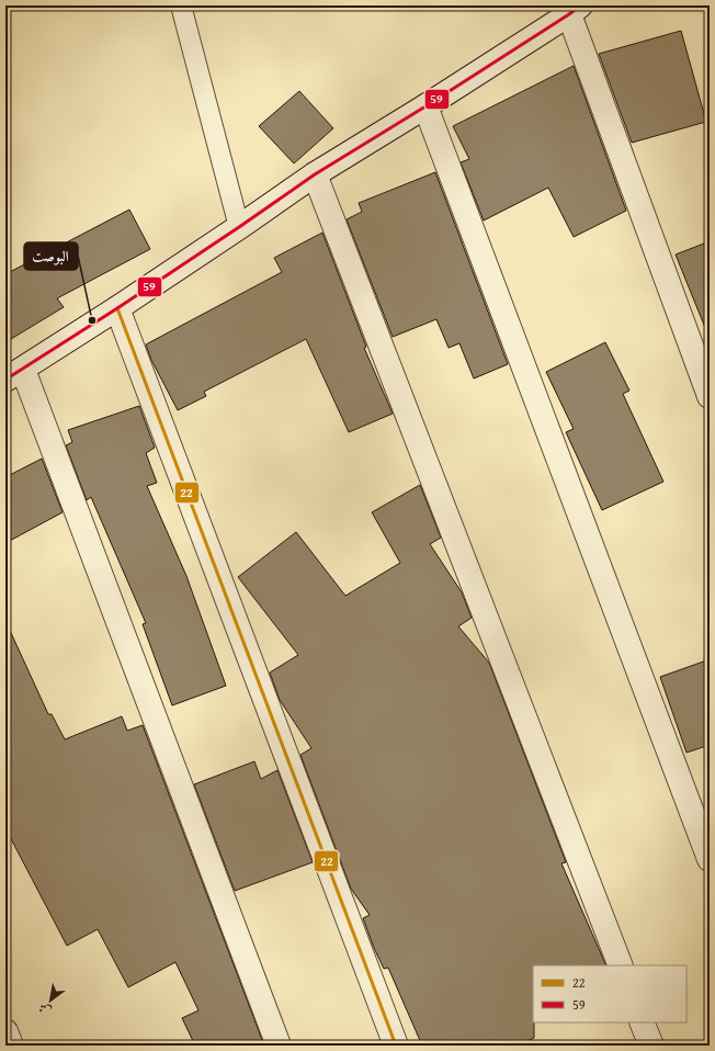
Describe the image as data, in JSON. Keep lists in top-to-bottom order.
{
  "places": ["البوصت"],
  "lines": ["transit line 59", "transit line 22"],
  "legend": ["22", "59"],
  "north": "bottom left"
}
